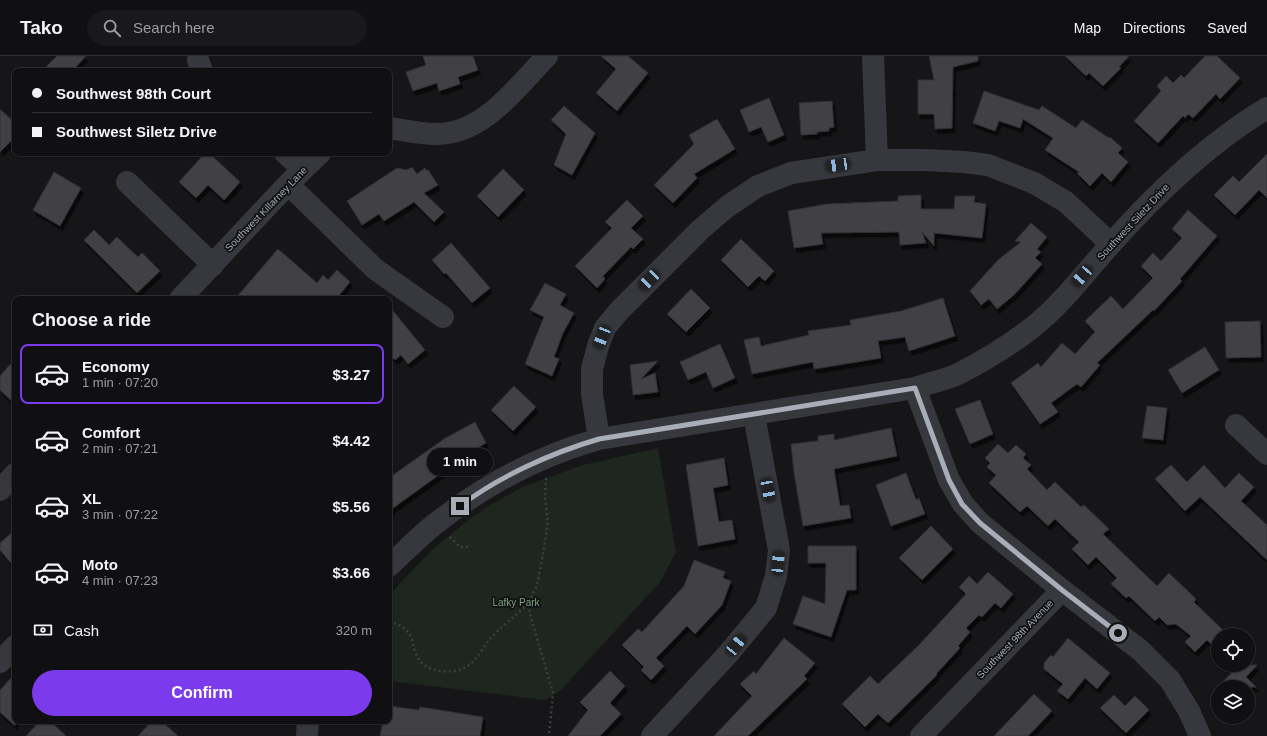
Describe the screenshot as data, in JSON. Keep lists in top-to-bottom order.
{
  "streets": {
    "street": ["Southwest Killarney Lane", "Southwest Siletz Drive", "Southwest 98th Avenue"]
  },
  "crossings": [
    ["Southwest Siletz Drive", "Southwest 98th Avenue"]
  ],
  "parks": ["Lafky Park"],
  "page": {
    "header": "Tako",
    "search": "Search here",
    "nav": ["Map", "Directions", "Saved"],
    "banner": ["Southwest 98th Court", "Southwest Siletz Drive"],
    "heading": "Choose a ride",
    "list": [
      {
        "name": "Economy",
        "note": "1 min · 07:20",
        "value": "$3.27"
      },
      {
        "name": "Comfort",
        "note": "2 min · 07:21",
        "value": "$4.42"
      },
      {
        "name": "XL",
        "note": "3 min · 07:22",
        "value": "$5.56"
      },
      {
        "name": "Moto",
        "note": "4 min · 07:23",
        "value": "$3.66"
      }
    ],
    "bubble": "1 min",
    "pay": ["Cash", "320 m"],
    "buttons": "Confirm"
  }
}
